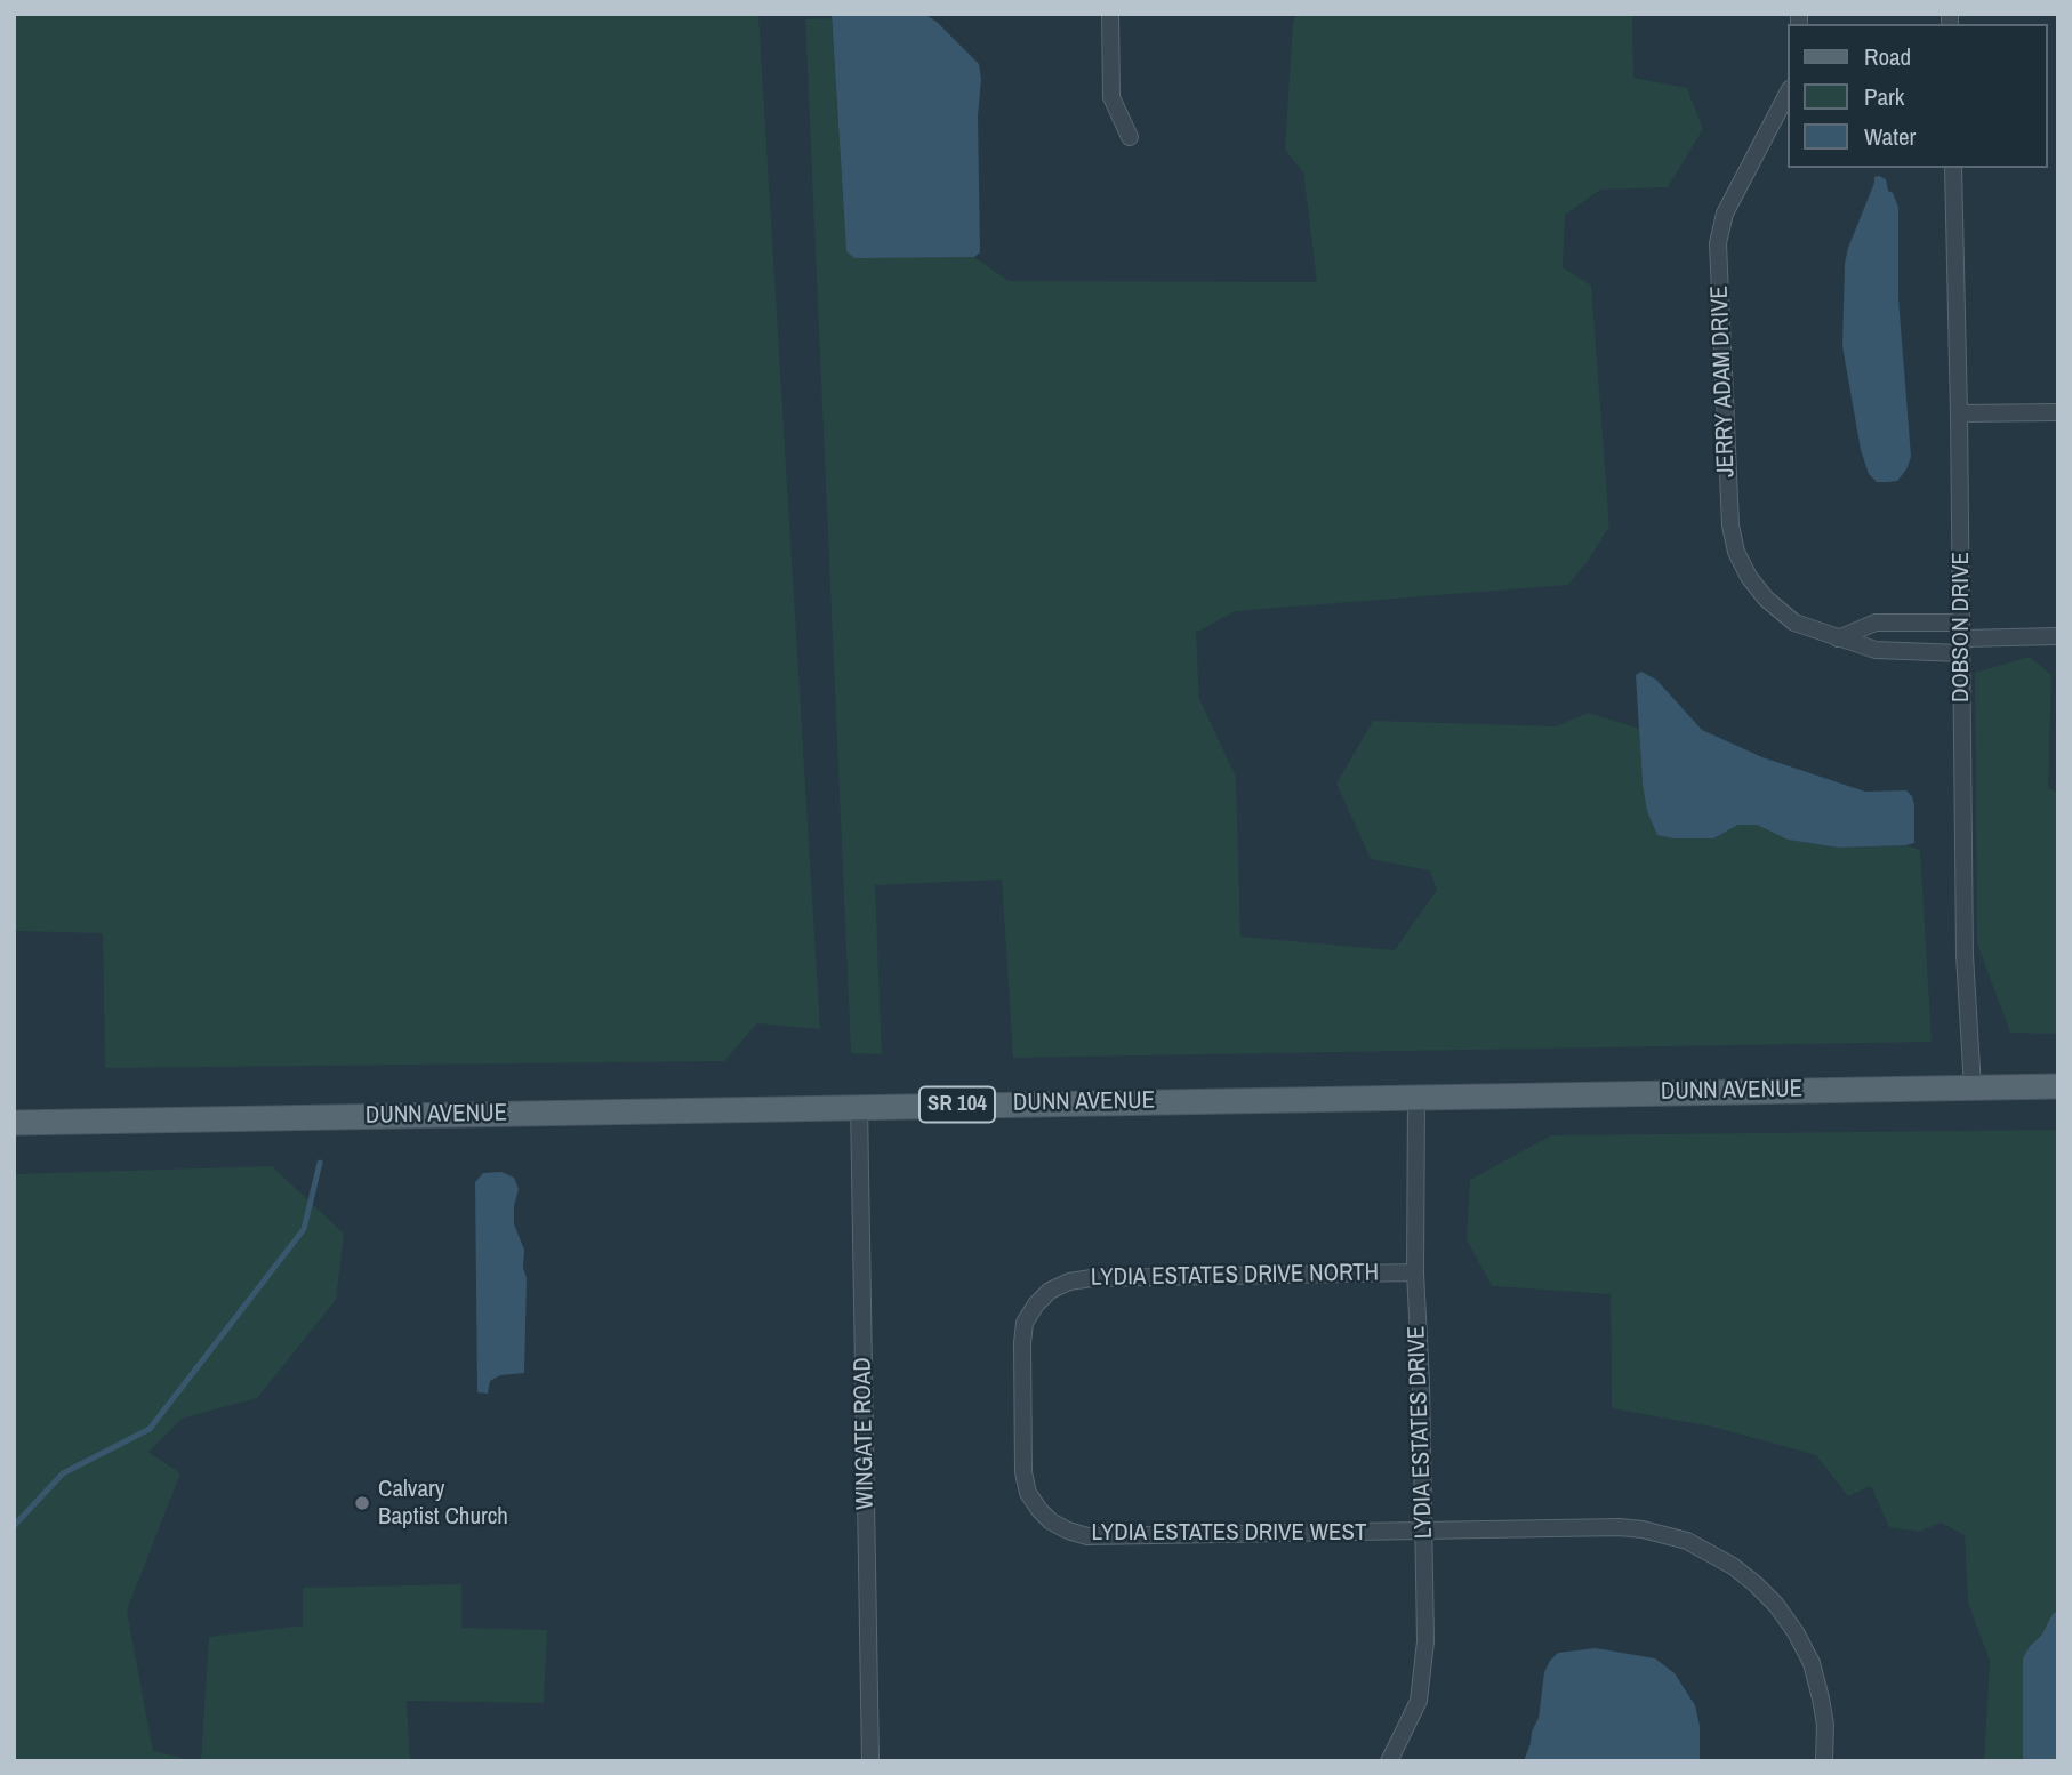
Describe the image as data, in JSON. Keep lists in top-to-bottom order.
{
  "streets": {
    "main road": ["DUNN AVENUE", "SR 104"],
    "street": [
      "JERRY ADAM DRIVE",
      "DOBSON DRIVE",
      "LYDIA ESTATES DRIVE NORTH",
      "LYDIA ESTATES DRIVE",
      "WINGATE ROAD",
      "LYDIA ESTATES DRIVE WEST"
    ]
  },
  "crossings": [
    ["JERRY ADAM DRIVE", "DOBSON DRIVE"],
    ["DOBSON DRIVE", "DUNN AVENUE"],
    ["DUNN AVENUE", "LYDIA ESTATES DRIVE"],
    ["DUNN AVENUE", "WINGATE ROAD"],
    ["LYDIA ESTATES DRIVE NORTH", "LYDIA ESTATES DRIVE"],
    ["LYDIA ESTATES DRIVE NORTH", "LYDIA ESTATES DRIVE WEST"],
    ["LYDIA ESTATES DRIVE", "LYDIA ESTATES DRIVE WEST"]
  ],
  "places": ["Calvary Baptist Church"],
  "legend": ["Road", "Park", "Water"]
}
